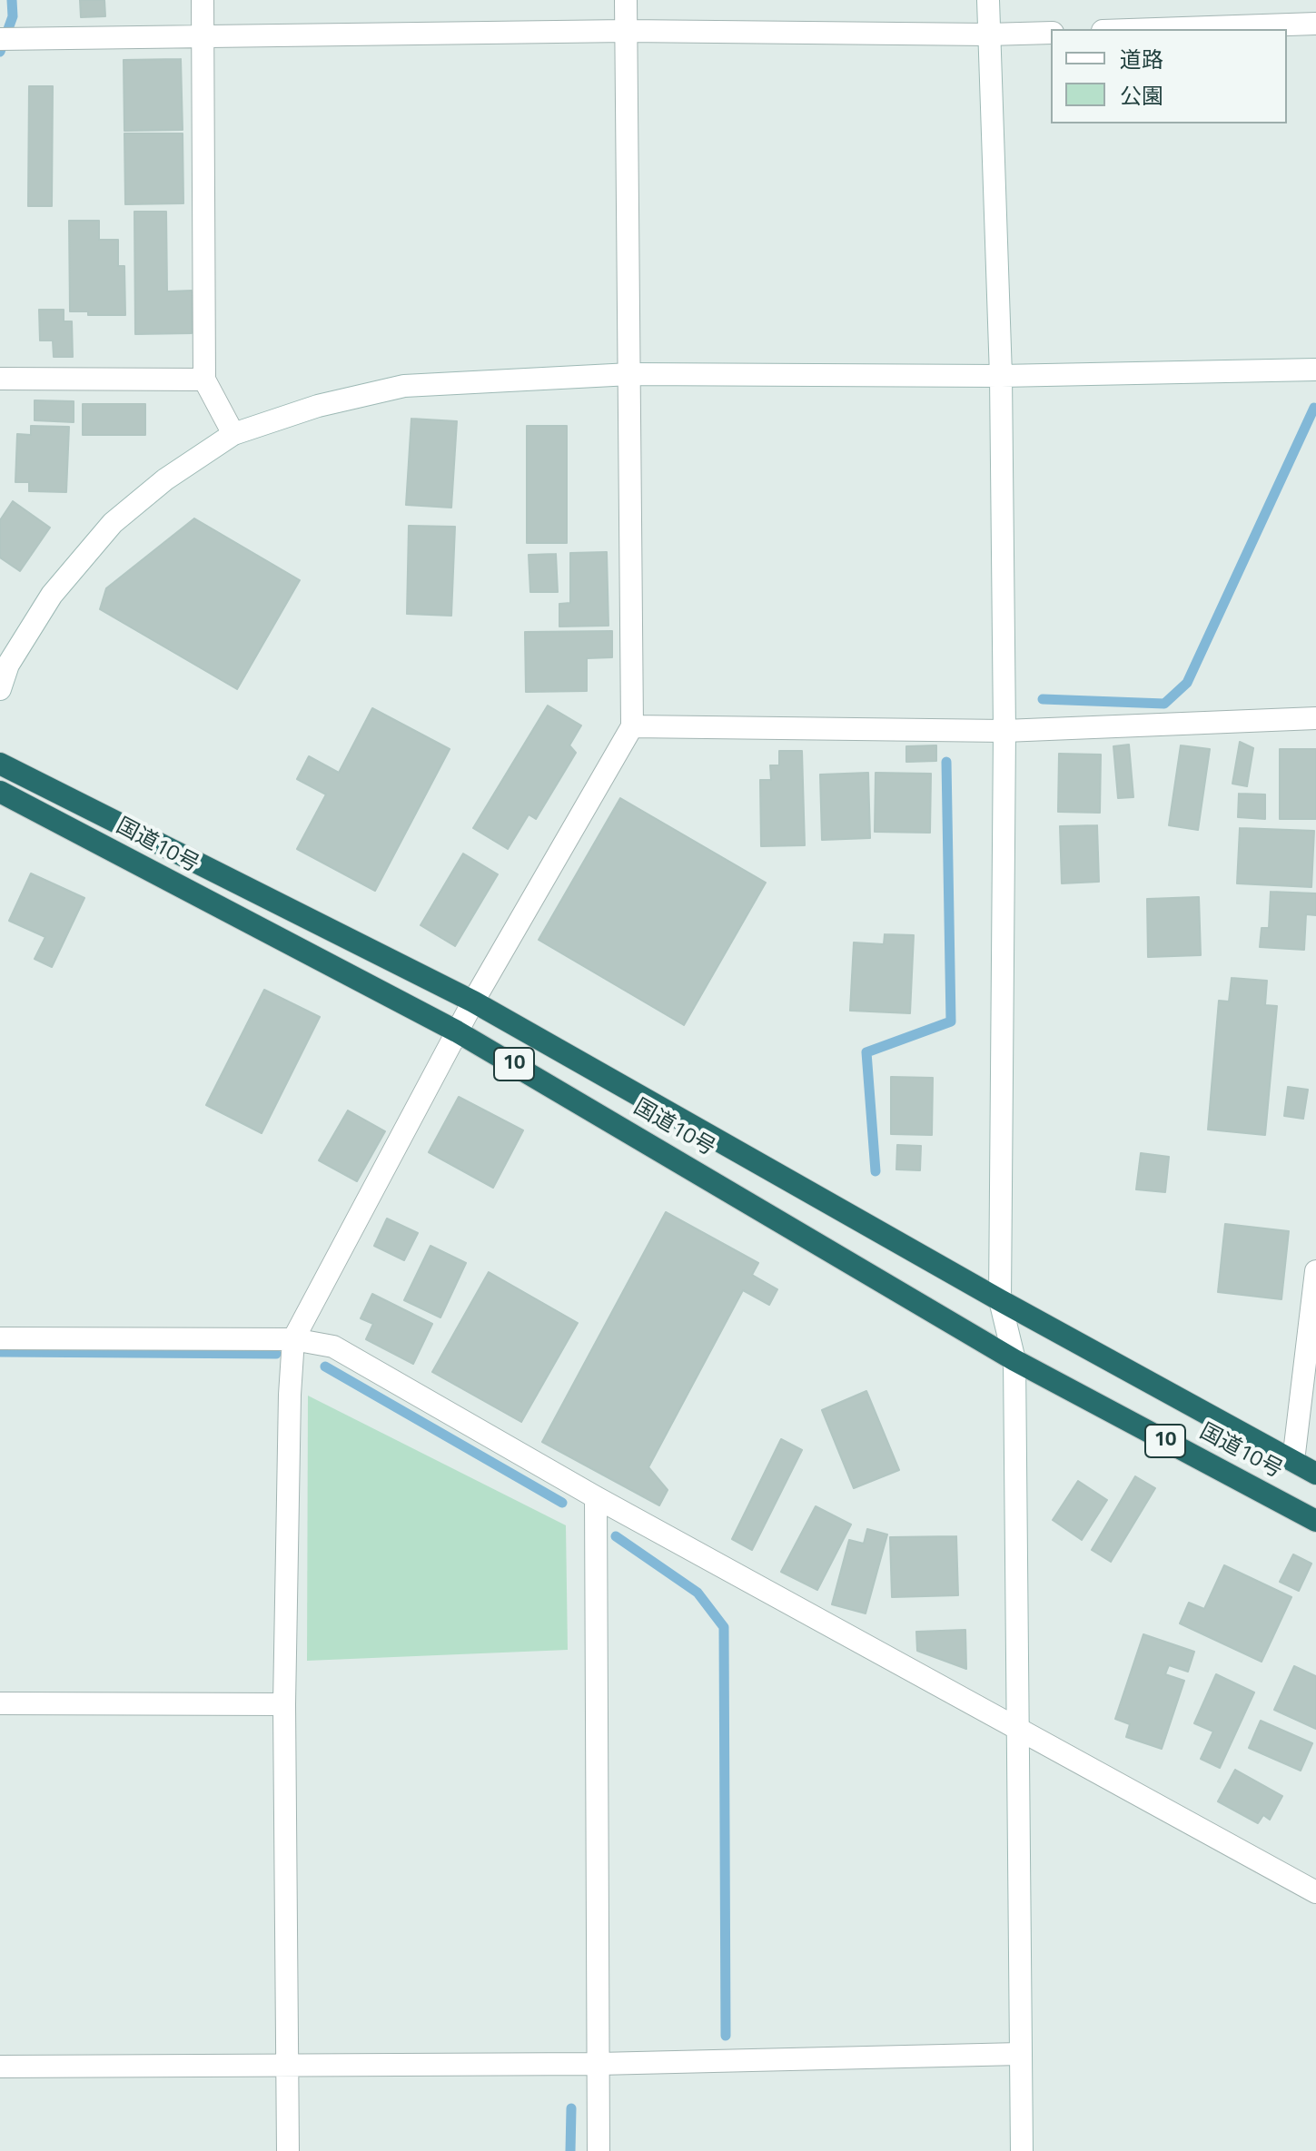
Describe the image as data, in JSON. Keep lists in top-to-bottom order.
{
  "streets": {
    "highway": ["国道10号", "10"]
  },
  "legend": ["道路", "公園"]
}
